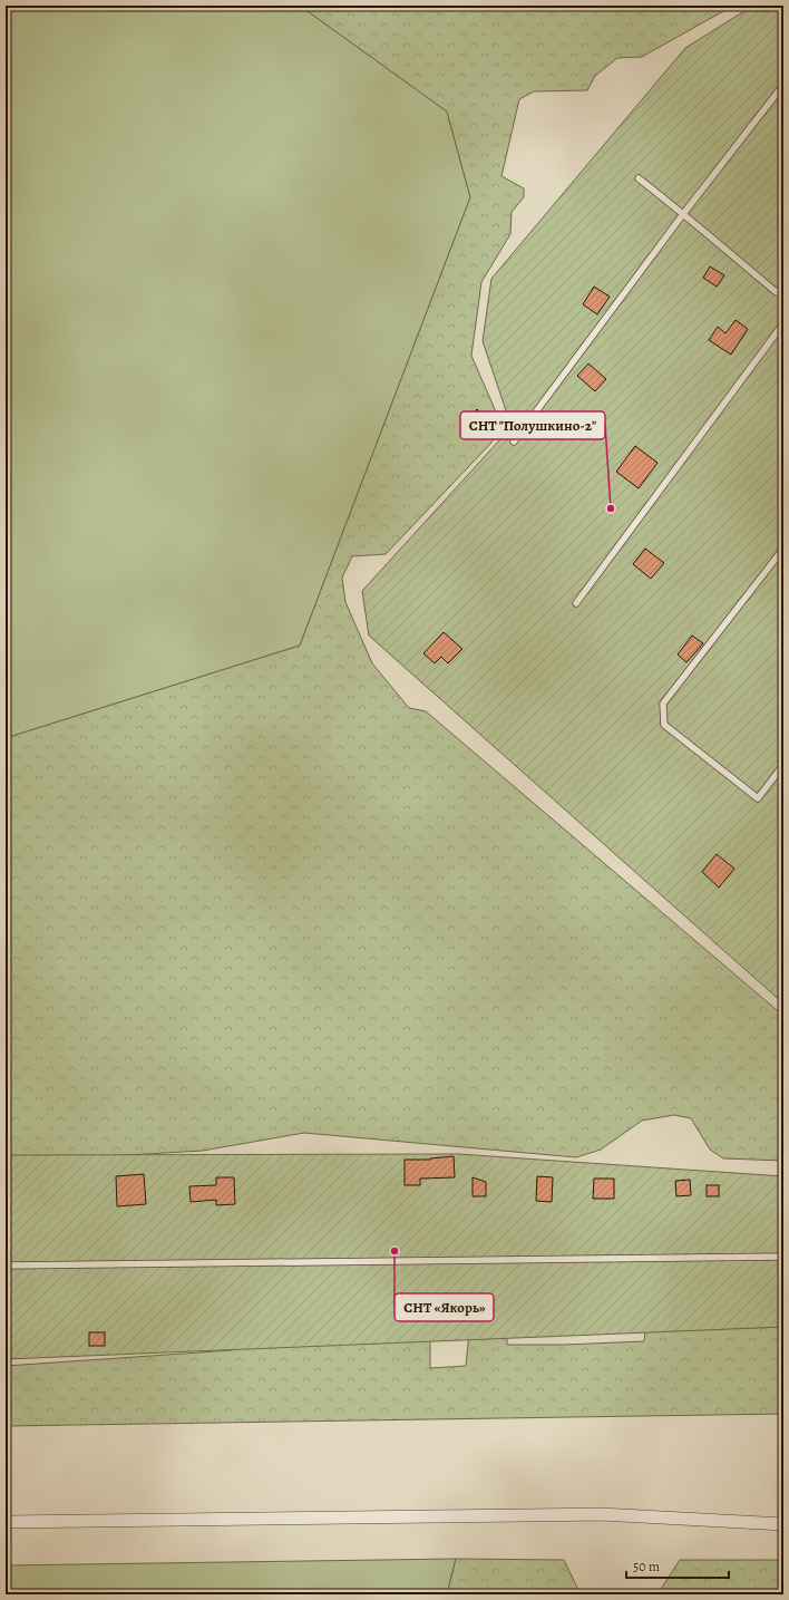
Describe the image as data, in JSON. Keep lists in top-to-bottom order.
{
  "places": ["СНТ \"Полушкино-2\"", "СНТ «Якорь»"],
  "scale_bar": "50 m"
}
